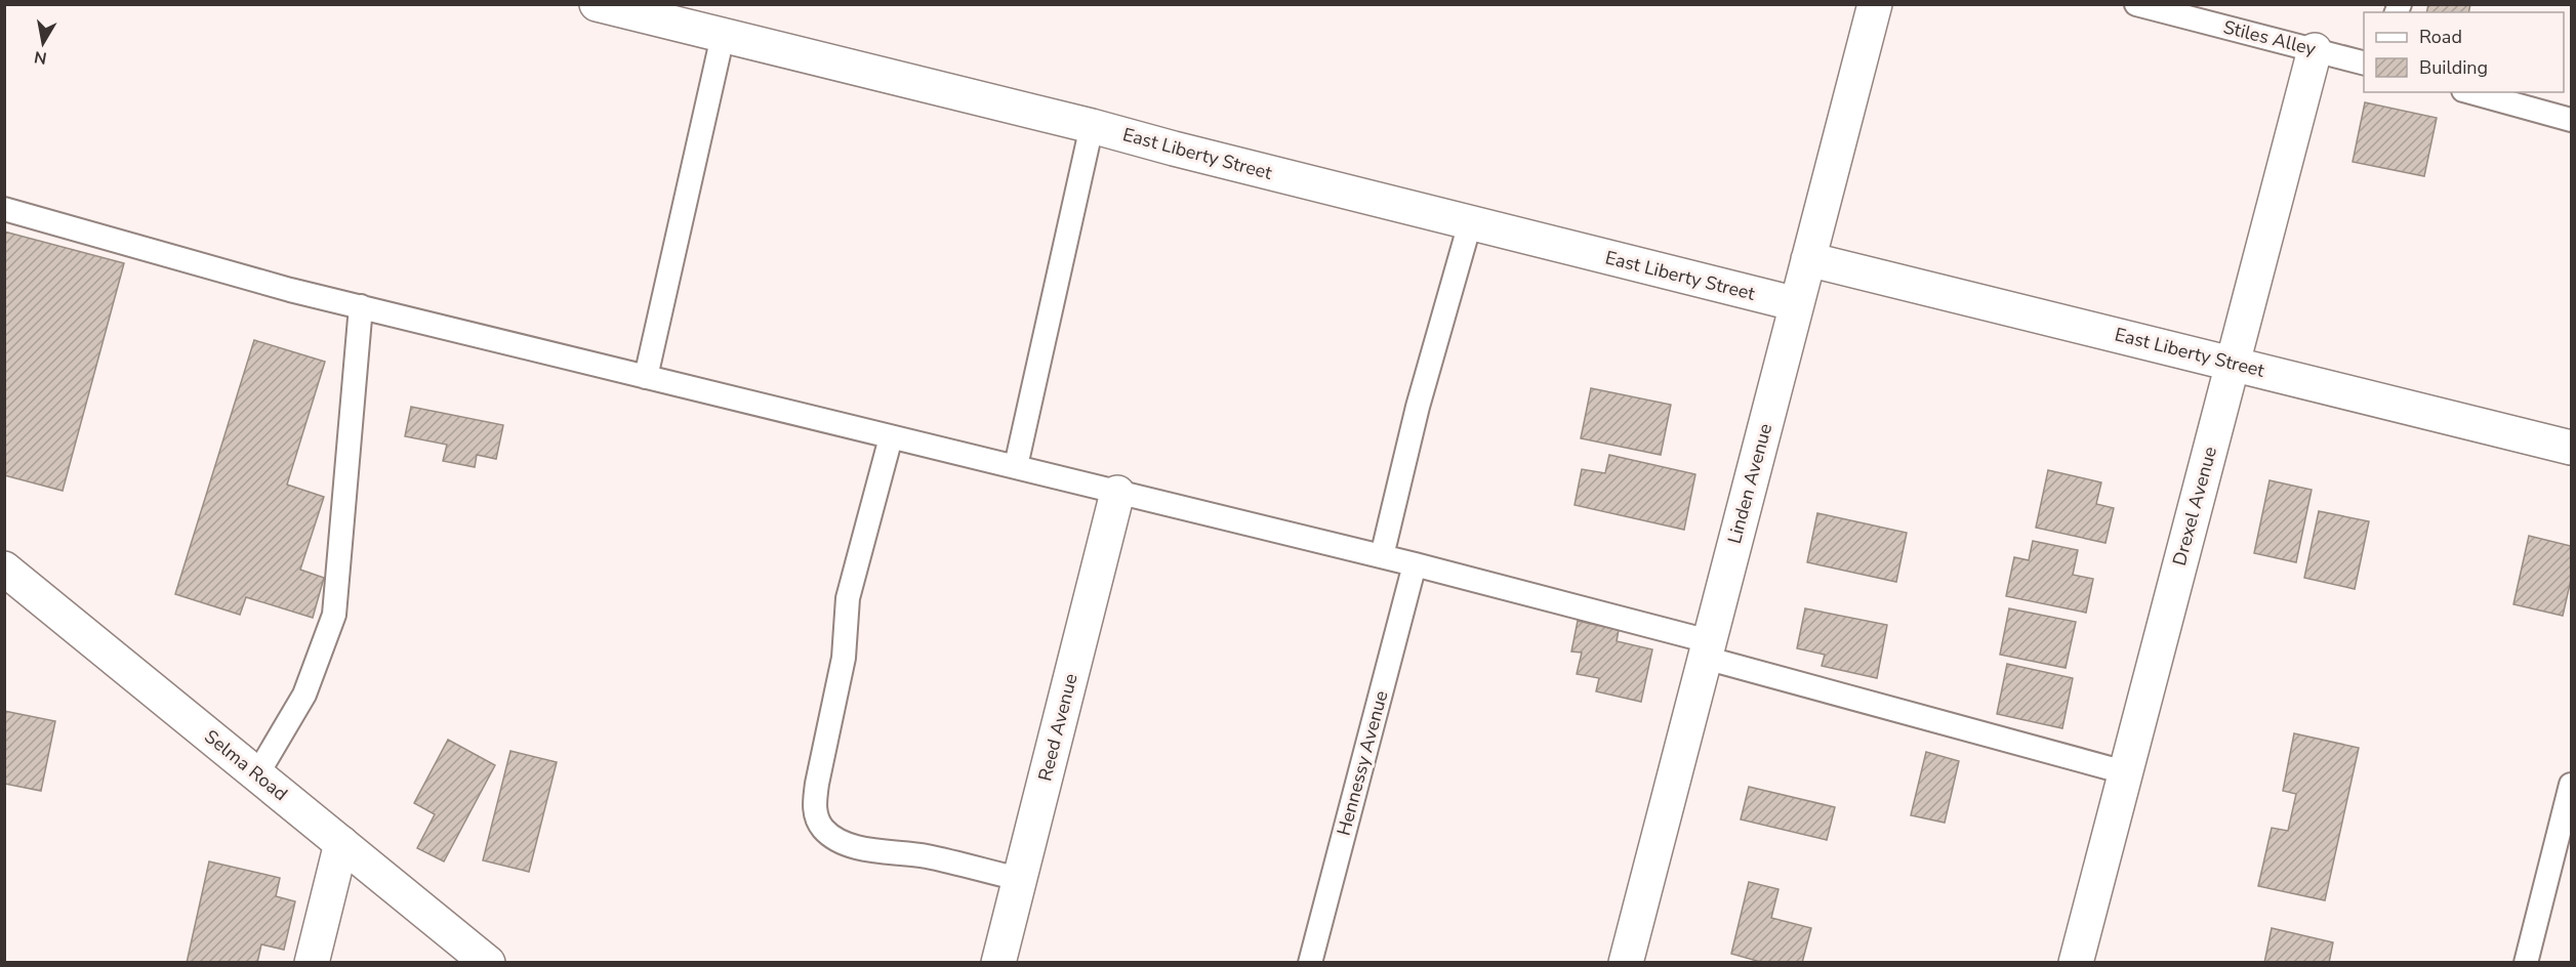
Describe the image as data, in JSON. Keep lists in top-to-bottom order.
{
  "streets": {
    "street": [
      "East Liberty Street",
      "Linden Avenue",
      "Drexel Avenue",
      "Reed Avenue",
      "Selma Road"
    ],
    "lane": ["Stiles Alley", "Hennessy Avenue"]
  },
  "crossings": [
    ["Stiles Alley", "Drexel Avenue"],
    ["East Liberty Street", "Linden Avenue"],
    ["East Liberty Street", "Drexel Avenue"]
  ],
  "legend": ["Road", "Building"],
  "north": "bottom"
}
